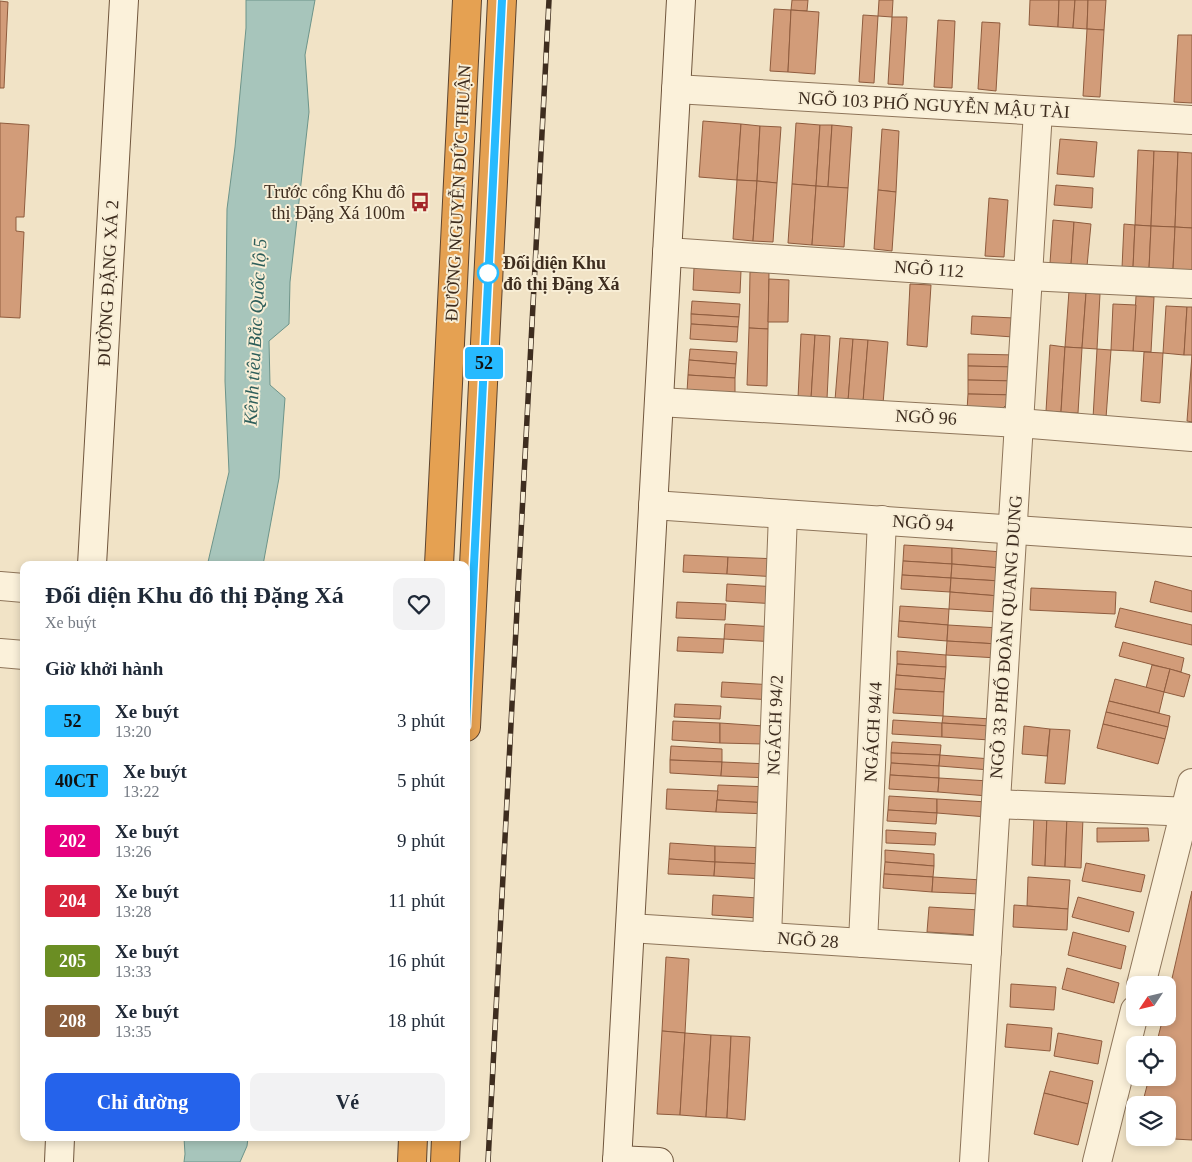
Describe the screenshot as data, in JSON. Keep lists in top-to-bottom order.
{
  "streets": {
    "highway": ["ĐƯỜNG NGUYỄN ĐỨC THUẬN"],
    "street": [
      "NGÕ 103 PHỐ NGUYỄN MẬU TÀI",
      "NGÕ 112",
      "ĐƯỜNG ĐẶNG XÁ 2",
      "NGÕ 96",
      "NGÕ 94",
      "NGÕ 33 PHỐ ĐOÀN QUANG DUNG",
      "NGÁCH 94/2",
      "NGÁCH 94/4",
      "NGÕ 28"
    ]
  },
  "crossings": [
    ["NGÕ 103 PHỐ NGUYỄN MẬU TÀI", "NGÕ 33 PHỐ ĐOÀN QUANG DUNG"],
    ["NGÕ 112", "NGÕ 33 PHỐ ĐOÀN QUANG DUNG"],
    ["NGÕ 96", "NGÕ 33 PHỐ ĐOÀN QUANG DUNG"],
    ["NGÕ 94", "NGÕ 33 PHỐ ĐOÀN QUANG DUNG"],
    ["NGÕ 94", "NGÁCH 94/2"],
    ["NGÕ 94", "NGÁCH 94/4"],
    ["NGÕ 33 PHỐ ĐOÀN QUANG DUNG", "NGÕ 28"],
    ["NGÁCH 94/2", "NGÕ 28"],
    ["NGÁCH 94/4", "NGÕ 28"]
  ],
  "water": ["Kênh tiêu Bắc Quốc lộ 5"],
  "places": {
    "bus stop": ["Trước cổng Khu đô thị Đặng Xá 100m"],
    "other": ["Đối diện Khu đô thị Đặng Xá"]
  },
  "lines": ["bus line 52"],
  "north": "bottom left",
  "page": {
    "on_map": "52",
    "heading": [
      ["Đối diện Khu đô thị Đặng Xá", "Xe buýt"],
      "Giờ khởi hành"
    ],
    "list": [
      {
        "mark": "52",
        "name": "Xe buýt",
        "note": "13:20",
        "value": "3 phút"
      },
      {
        "mark": "40CT",
        "name": "Xe buýt",
        "note": "13:22",
        "value": "5 phút"
      },
      {
        "mark": "202",
        "name": "Xe buýt",
        "note": "13:26",
        "value": "9 phút"
      },
      {
        "mark": "204",
        "name": "Xe buýt",
        "note": "13:28",
        "value": "11 phút"
      },
      {
        "mark": "205",
        "name": "Xe buýt",
        "note": "13:33",
        "value": "16 phút"
      },
      {
        "mark": "208",
        "name": "Xe buýt",
        "note": "13:35",
        "value": "18 phút"
      }
    ],
    "buttons": ["Chỉ đường", "Vé"]
  }
}
